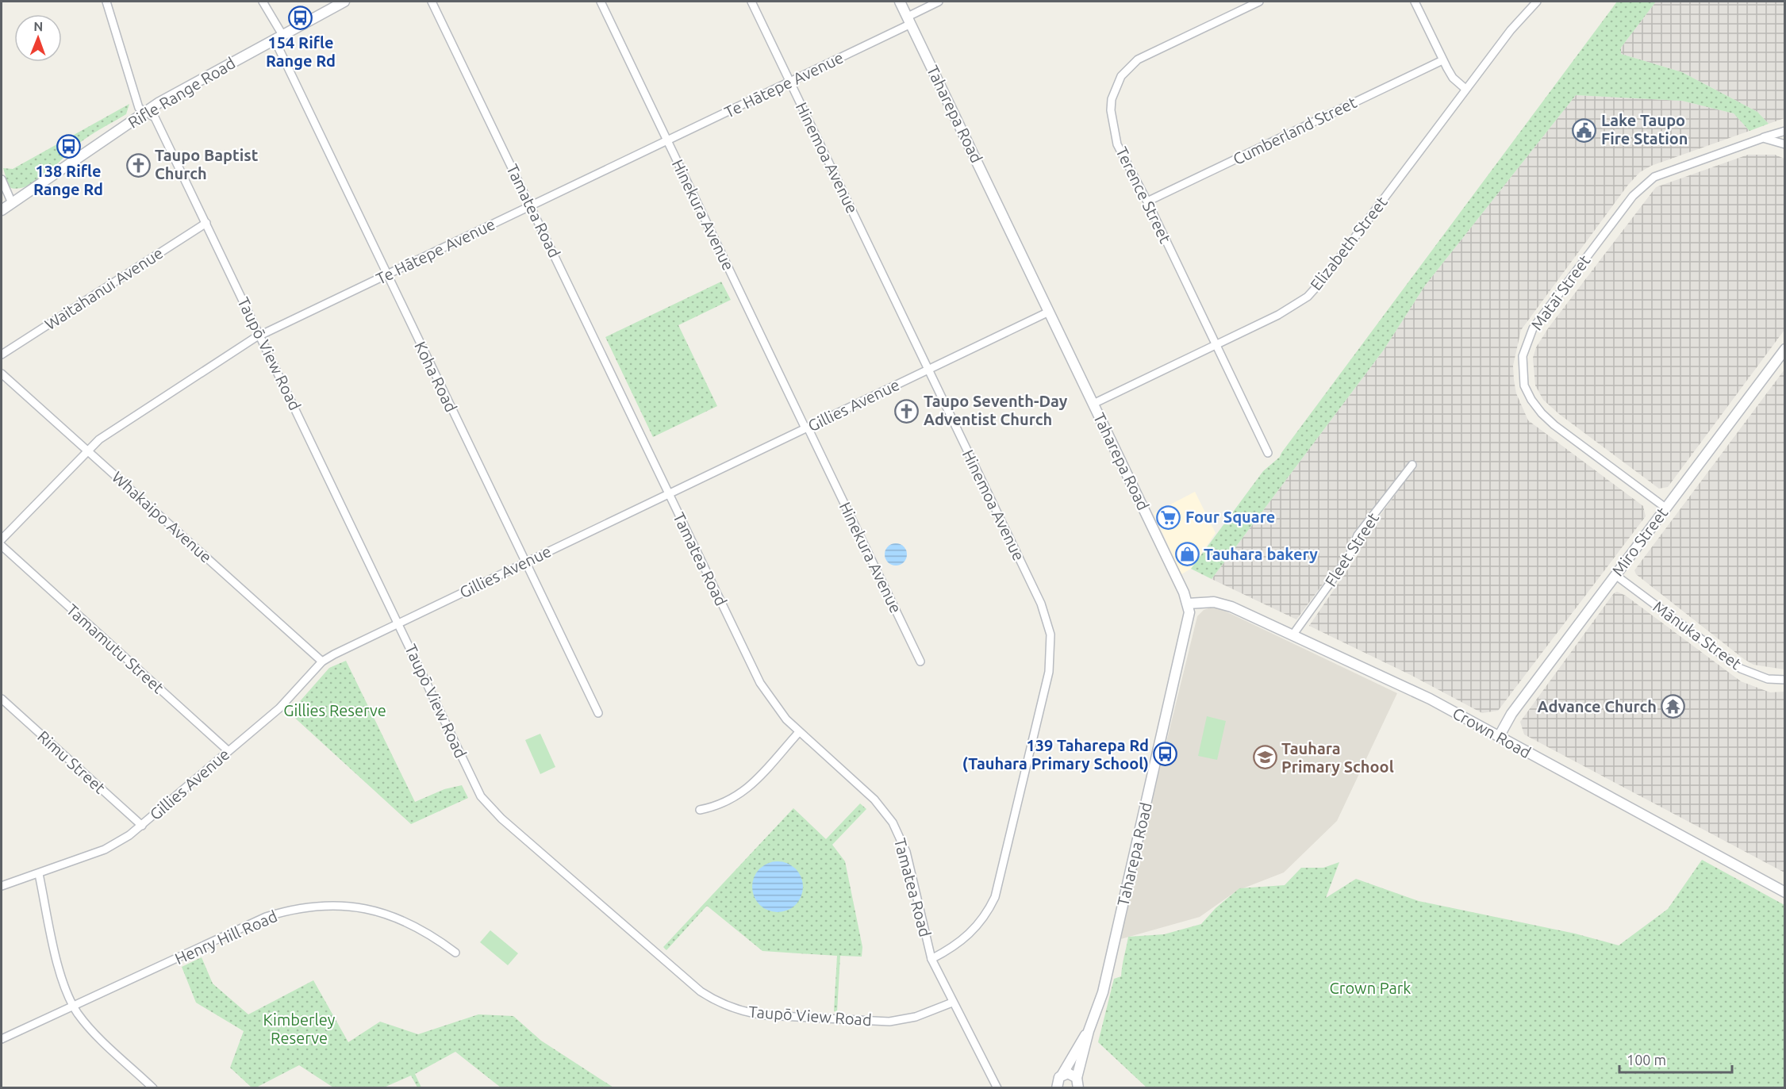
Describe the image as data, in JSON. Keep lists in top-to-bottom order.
{
  "streets": {
    "street": [
      "Te Hātepe Avenue",
      "Rifle Range Road",
      "Taharepa Road",
      "Cumberland Street",
      "Hinemoa Avenue",
      "Terence Street",
      "Tamatea Road",
      "Hinekura Avenue",
      "Elizabeth Street",
      "Waitahanui Avenue",
      "Mataī Street",
      "Taupō View Road",
      "Koha Road",
      "Gillies Avenue",
      "Whakaipo Avenue",
      "Miro Street",
      "Fleet Street",
      "Mānuka Street",
      "Tamamutu Street",
      "Crown Road",
      "Rimu Street",
      "Henry Hill Road"
    ]
  },
  "crossings": [
    ["Te Hātepe Avenue", "Taharepa Road"],
    ["Te Hātepe Avenue", "Hinemoa Avenue"],
    ["Te Hātepe Avenue", "Tamatea Road"],
    ["Te Hātepe Avenue", "Hinekura Avenue"],
    ["Te Hātepe Avenue", "Taupō View Road"],
    ["Te Hātepe Avenue", "Koha Road"],
    ["Te Hātepe Avenue", "Whakaipo Avenue"],
    ["Rifle Range Road", "Taupō View Road"],
    ["Rifle Range Road", "Koha Road"],
    ["Taharepa Road", "Elizabeth Street"],
    ["Taharepa Road", "Gillies Avenue"],
    ["Taharepa Road", "Crown Road"],
    ["Cumberland Street", "Terence Street"],
    ["Hinemoa Avenue", "Tamatea Road"],
    ["Hinemoa Avenue", "Gillies Avenue"],
    ["Terence Street", "Elizabeth Street"],
    ["Tamatea Road", "Taupō View Road"],
    ["Tamatea Road", "Gillies Avenue"],
    ["Hinekura Avenue", "Gillies Avenue"],
    ["Waitahanui Avenue", "Taupō View Road"],
    ["Mataī Street", "Miro Street"],
    ["Taupō View Road", "Gillies Avenue"],
    ["Koha Road", "Gillies Avenue"],
    ["Gillies Avenue", "Whakaipo Avenue"],
    ["Gillies Avenue", "Tamamutu Street"],
    ["Gillies Avenue", "Rimu Street"],
    ["Miro Street", "Mānuka Street"],
    ["Miro Street", "Crown Road"],
    ["Fleet Street", "Crown Road"]
  ],
  "parks": ["Gillies Reserve", "Crown Park", "Kimberley Reserve"],
  "places": {
    "bus stop": ["154 Rifle Range Rd", "138 Rifle Range Rd", "139 Taharepa Rd (Tauhara Primary School)"],
    "public building": ["Lake Taupo Fire Station"],
    "church": ["Taupo Baptist Church", "Taupo Seventh-Day Adventist Church"],
    "supermarket": ["Four Square"],
    "shop": ["Tauhara bakery"],
    "temple": ["Advance Church"],
    "school or university": ["Tauhara Primary School"]
  },
  "scale_bar": "100 m",
  "north": "top"
}
